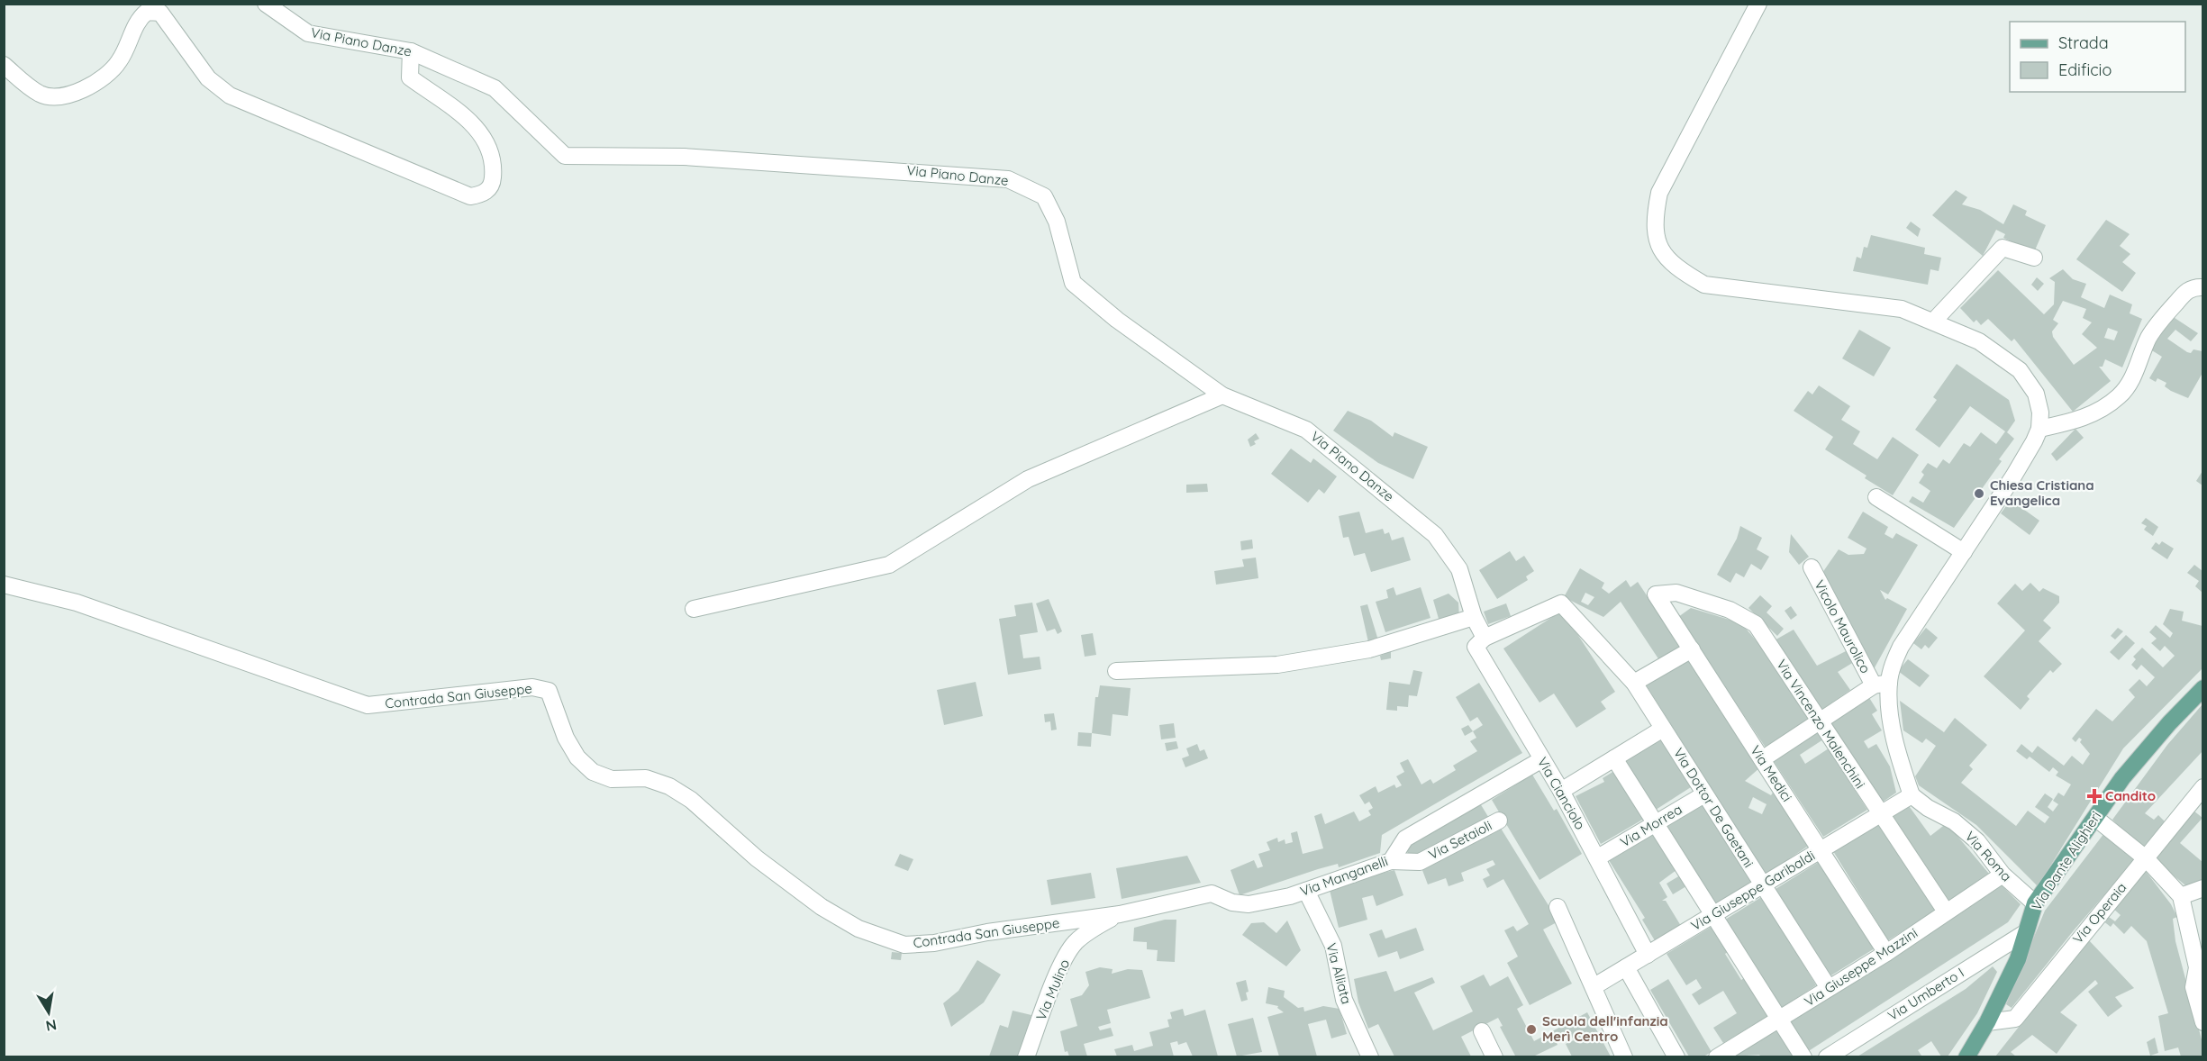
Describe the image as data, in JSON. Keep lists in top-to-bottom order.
{
  "streets": {
    "main road": ["Via Dante Alighieri"],
    "street": [
      "Via Piano Danze",
      "Vicolo Maurolico",
      "Contrada San Giuseppe",
      "Via Vincenzo Malenchini",
      "Via Medici",
      "Via Cianciolo",
      "Via Dottor De Gaetani",
      "Via Morrea",
      "Via Setaioli",
      "Via Roma",
      "Via Manganelli",
      "Via Giuseppe Garibaldi",
      "Via Operaia",
      "Via Giuseppe Mazzini",
      "Via Alliata",
      "Via Mulino",
      "Via Umberto I"
    ]
  },
  "crossings": [
    ["Via Piano Danze", "Via Cianciolo"],
    ["Contrada San Giuseppe", "Via Manganelli"],
    ["Contrada San Giuseppe", "Via Mulino"],
    ["Via Vincenzo Malenchini", "Via Medici"],
    ["Via Vincenzo Malenchini", "Via Giuseppe Garibaldi"],
    ["Via Vincenzo Malenchini", "Via Giuseppe Mazzini"],
    ["Via Medici", "Via Giuseppe Garibaldi"],
    ["Via Medici", "Via Giuseppe Mazzini"],
    ["Via Cianciolo", "Via Morrea"],
    ["Via Cianciolo", "Via Manganelli"],
    ["Via Cianciolo", "Via Giuseppe Garibaldi"],
    ["Via Dottor De Gaetani", "Via Morrea"],
    ["Via Dottor De Gaetani", "Via Giuseppe Garibaldi"],
    ["Via Dottor De Gaetani", "Via Giuseppe Mazzini"],
    ["Via Setaioli", "Via Manganelli"],
    ["Via Roma", "Via Dante Alighieri"],
    ["Via Roma", "Via Giuseppe Garibaldi"],
    ["Via Roma", "Via Giuseppe Mazzini"],
    ["Via Dante Alighieri", "Via Operaia"],
    ["Via Dante Alighieri", "Via Umberto I"],
    ["Via Manganelli", "Via Alliata"],
    ["Via Manganelli", "Via Mulino"]
  ],
  "places": {
    "other": ["Chiesa Cristiana Evangelica", "Scuola dell'infanzia Merì Centro"],
    "health": ["Candito"]
  },
  "legend": ["Strada", "Edificio"],
  "north": "bottom"
}
